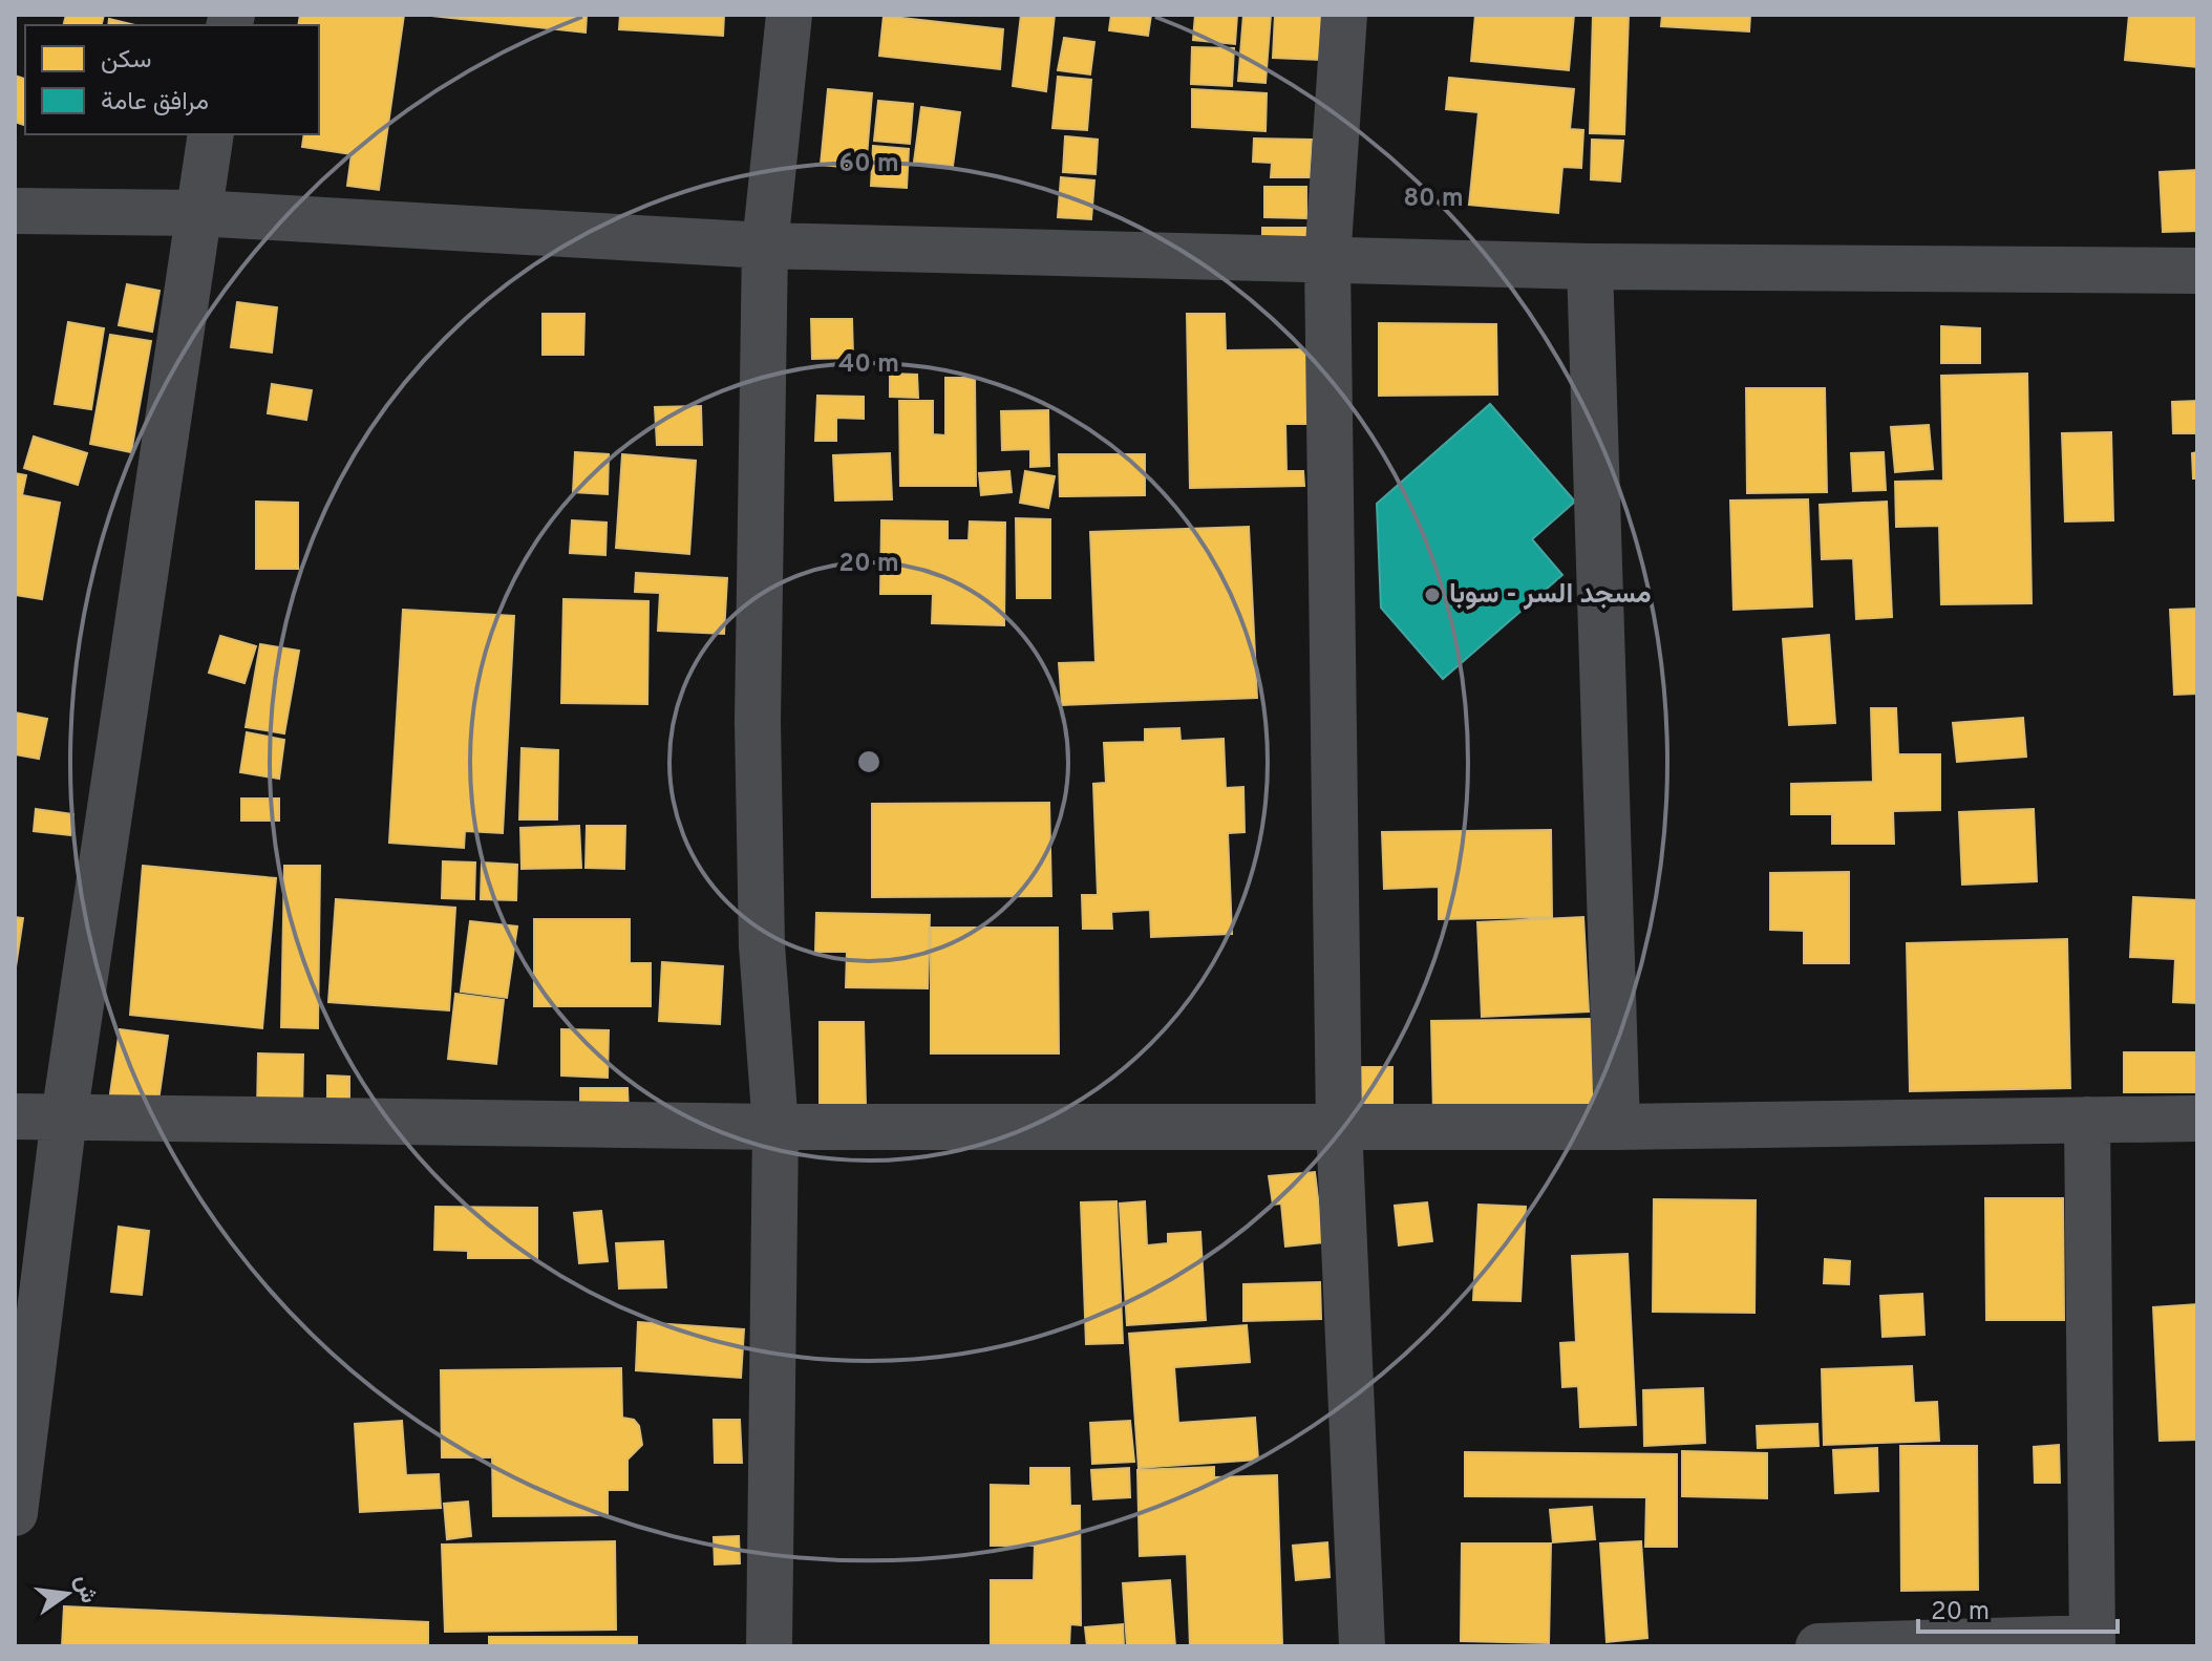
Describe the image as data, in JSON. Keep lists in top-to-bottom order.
{
  "places": ["مسجد السر - سوبا"],
  "legend": ["سكن", "مرافق عامة"],
  "scale_bar": "20 m",
  "north": "right",
  "rings": [
    "60 m",
    "80 m",
    "40 m",
    "20 m"
  ]
}
